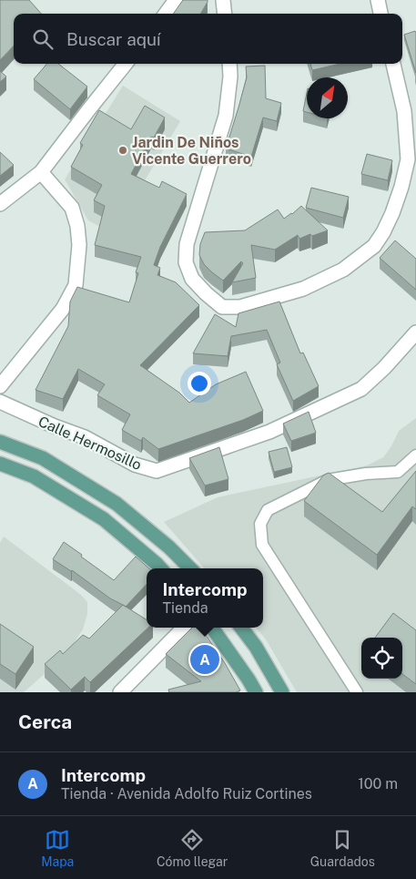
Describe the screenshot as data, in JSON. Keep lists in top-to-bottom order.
{
  "streets": {
    "street": ["Calle Hermosillo"]
  },
  "places": ["Jardin De Niños Vicente Guerrero"],
  "north": "top right",
  "page": {
    "search": "Buscar aquí",
    "popup": ["Intercomp", "Tienda"],
    "pins": "A",
    "heading": "Cerca",
    "list": [
      {
        "mark": "A",
        "name": "Intercomp",
        "note": "Tienda · Avenida Adolfo Ruiz Cortines",
        "value": "100 m"
      }
    ],
    "nav": ["Mapa", "Cómo llegar", "Guardados"]
  }
}
